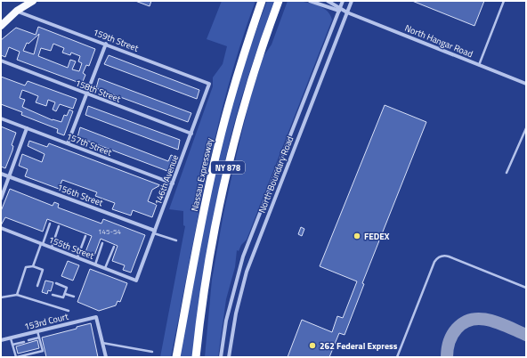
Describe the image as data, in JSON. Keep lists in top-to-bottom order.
{
  "streets": {
    "highway": ["NY 878", "Nassau Expressway"],
    "street": [
      "159th Street",
      "North Hangar Road",
      "158th Street",
      "157th Street",
      "North Boundary Road",
      "146th Avenue",
      "156th Street",
      "155th Street",
      "153rd Court"
    ]
  },
  "crossings": [
    ["159th Street", "146th Avenue"],
    ["North Hangar Road", "North Boundary Road"],
    ["158th Street", "146th Avenue"],
    ["157th Street", "146th Avenue"],
    ["146th Avenue", "156th Street"],
    ["146th Avenue", "155th Street"]
  ],
  "places": ["FEDEX", "262 Federal Express"],
  "house_numbers": ["145-54"]
}
